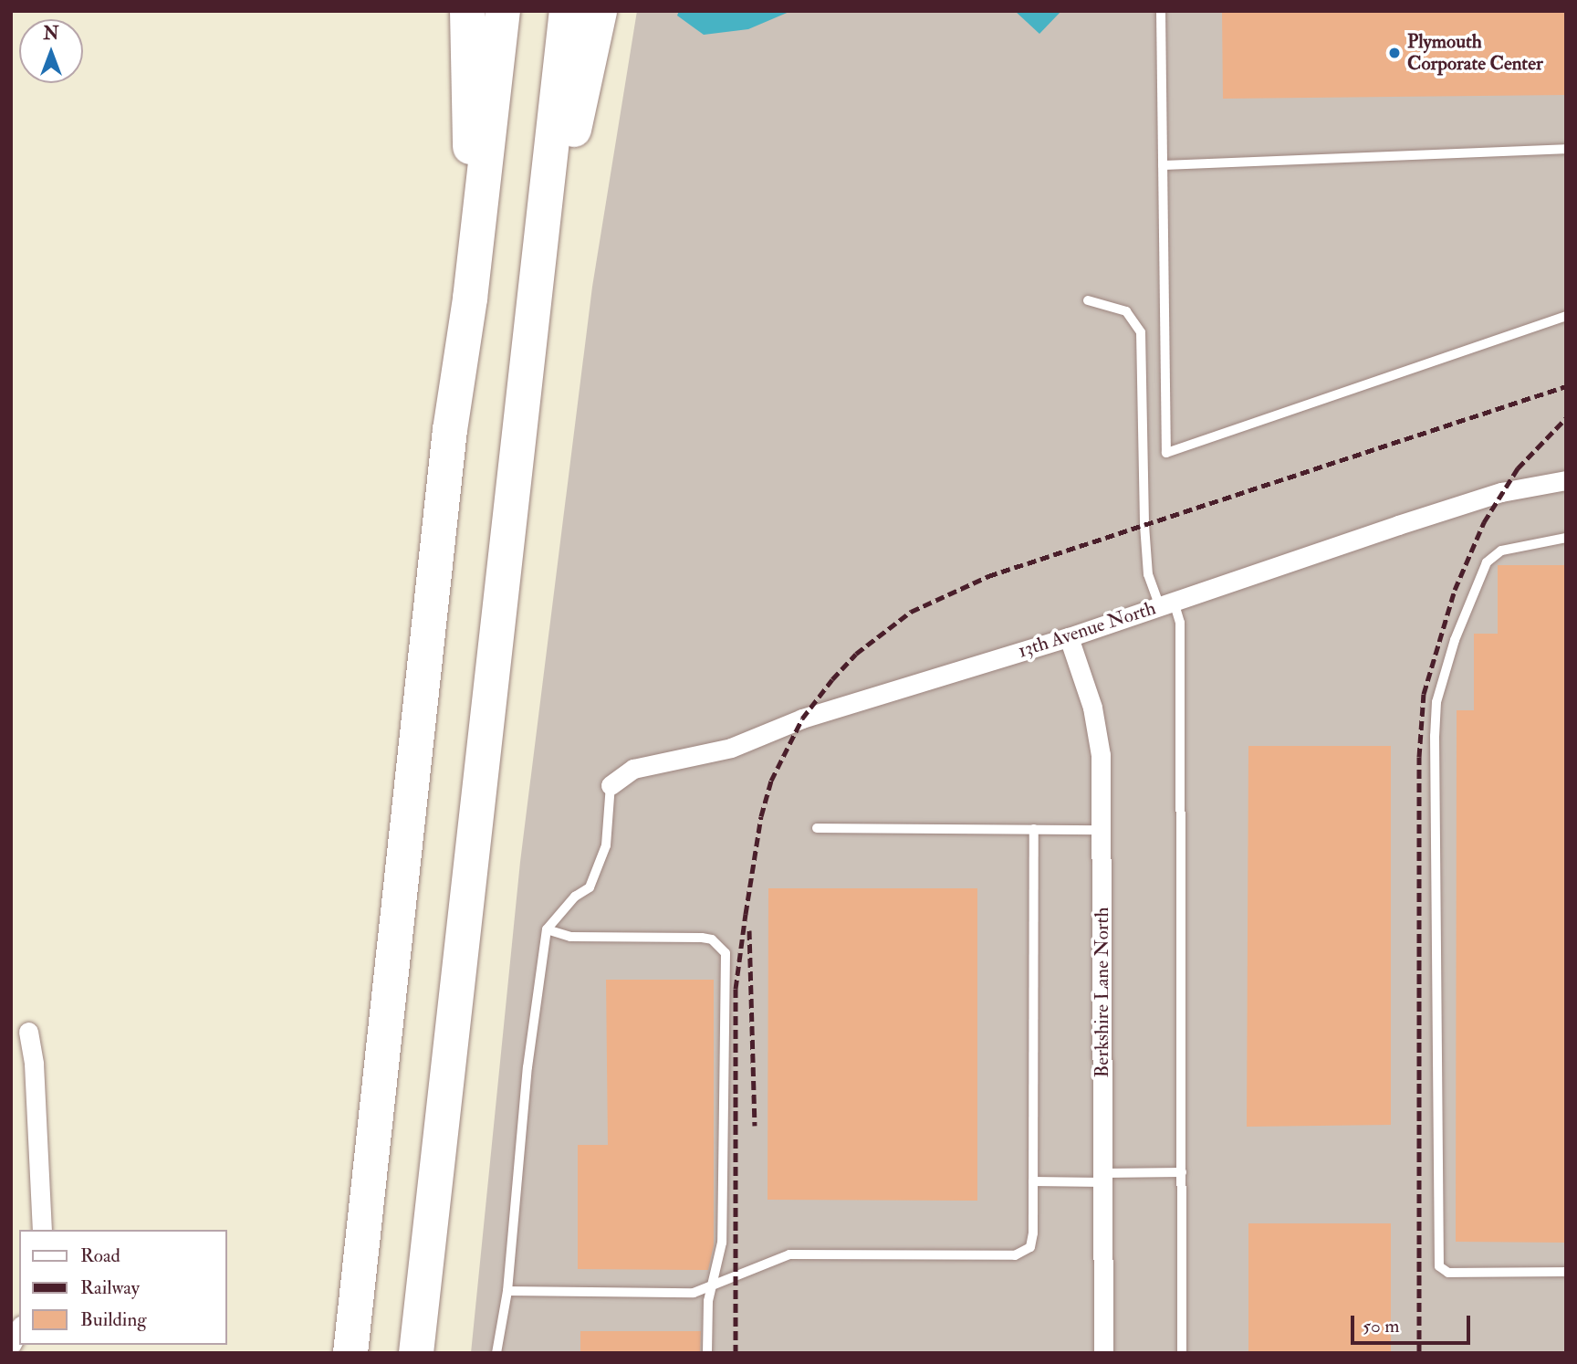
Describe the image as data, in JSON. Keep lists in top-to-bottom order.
{
  "streets": {
    "street": ["13th Avenue North", "Berkshire Lane North"]
  },
  "crossings": [
    ["13th Avenue North", "Berkshire Lane North"]
  ],
  "places": ["Plymouth Corporate Center"],
  "legend": ["Road", "Railway", "Building"],
  "scale_bar": "50 m",
  "north": "top"
}
